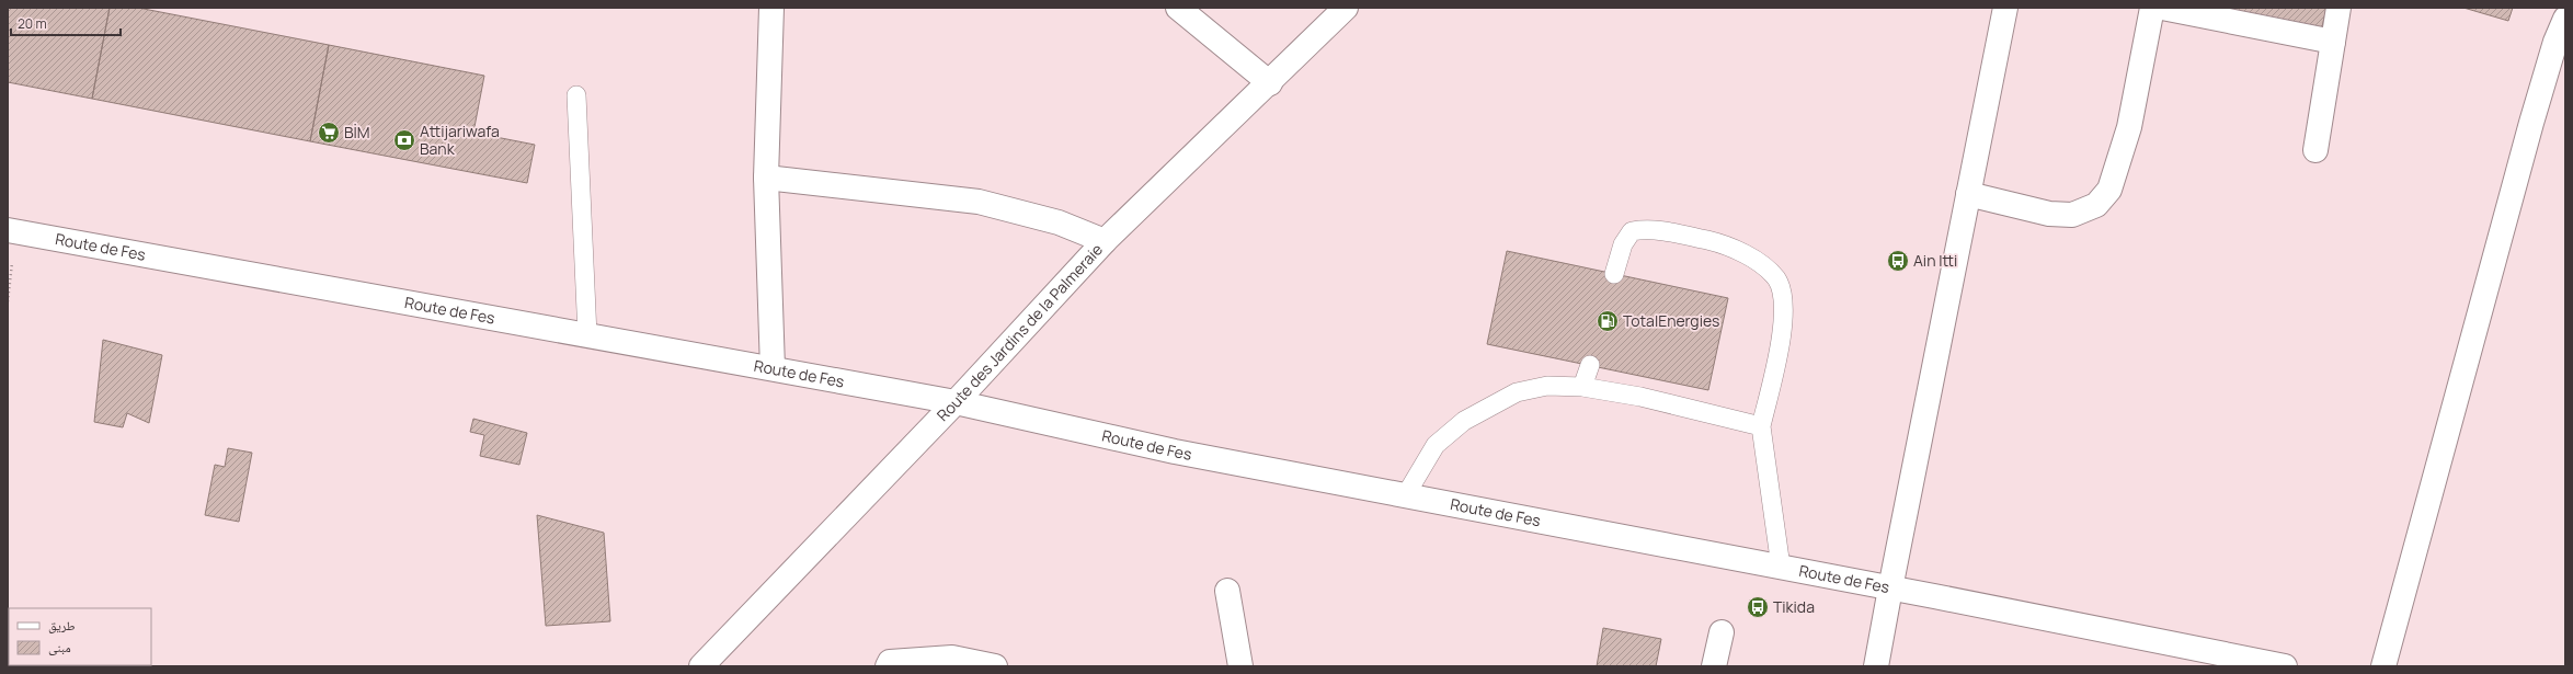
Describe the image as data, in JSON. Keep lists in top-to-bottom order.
{
  "streets": {
    "street": ["Route de Fes", "Route des Jardins de la Palmeraie"]
  },
  "crossings": [
    ["Route de Fes", "Route des Jardins de la Palmeraie"]
  ],
  "places": {
    "supermarket": ["BİM"],
    "bank": ["Attijariwafa Bank"],
    "bus stop": ["Ain Itti", "Tikida"],
    "fuel station": ["TotalEnergies"]
  },
  "legend": ["طريق", "مبنى"],
  "scale_bar": "20 m"
}
